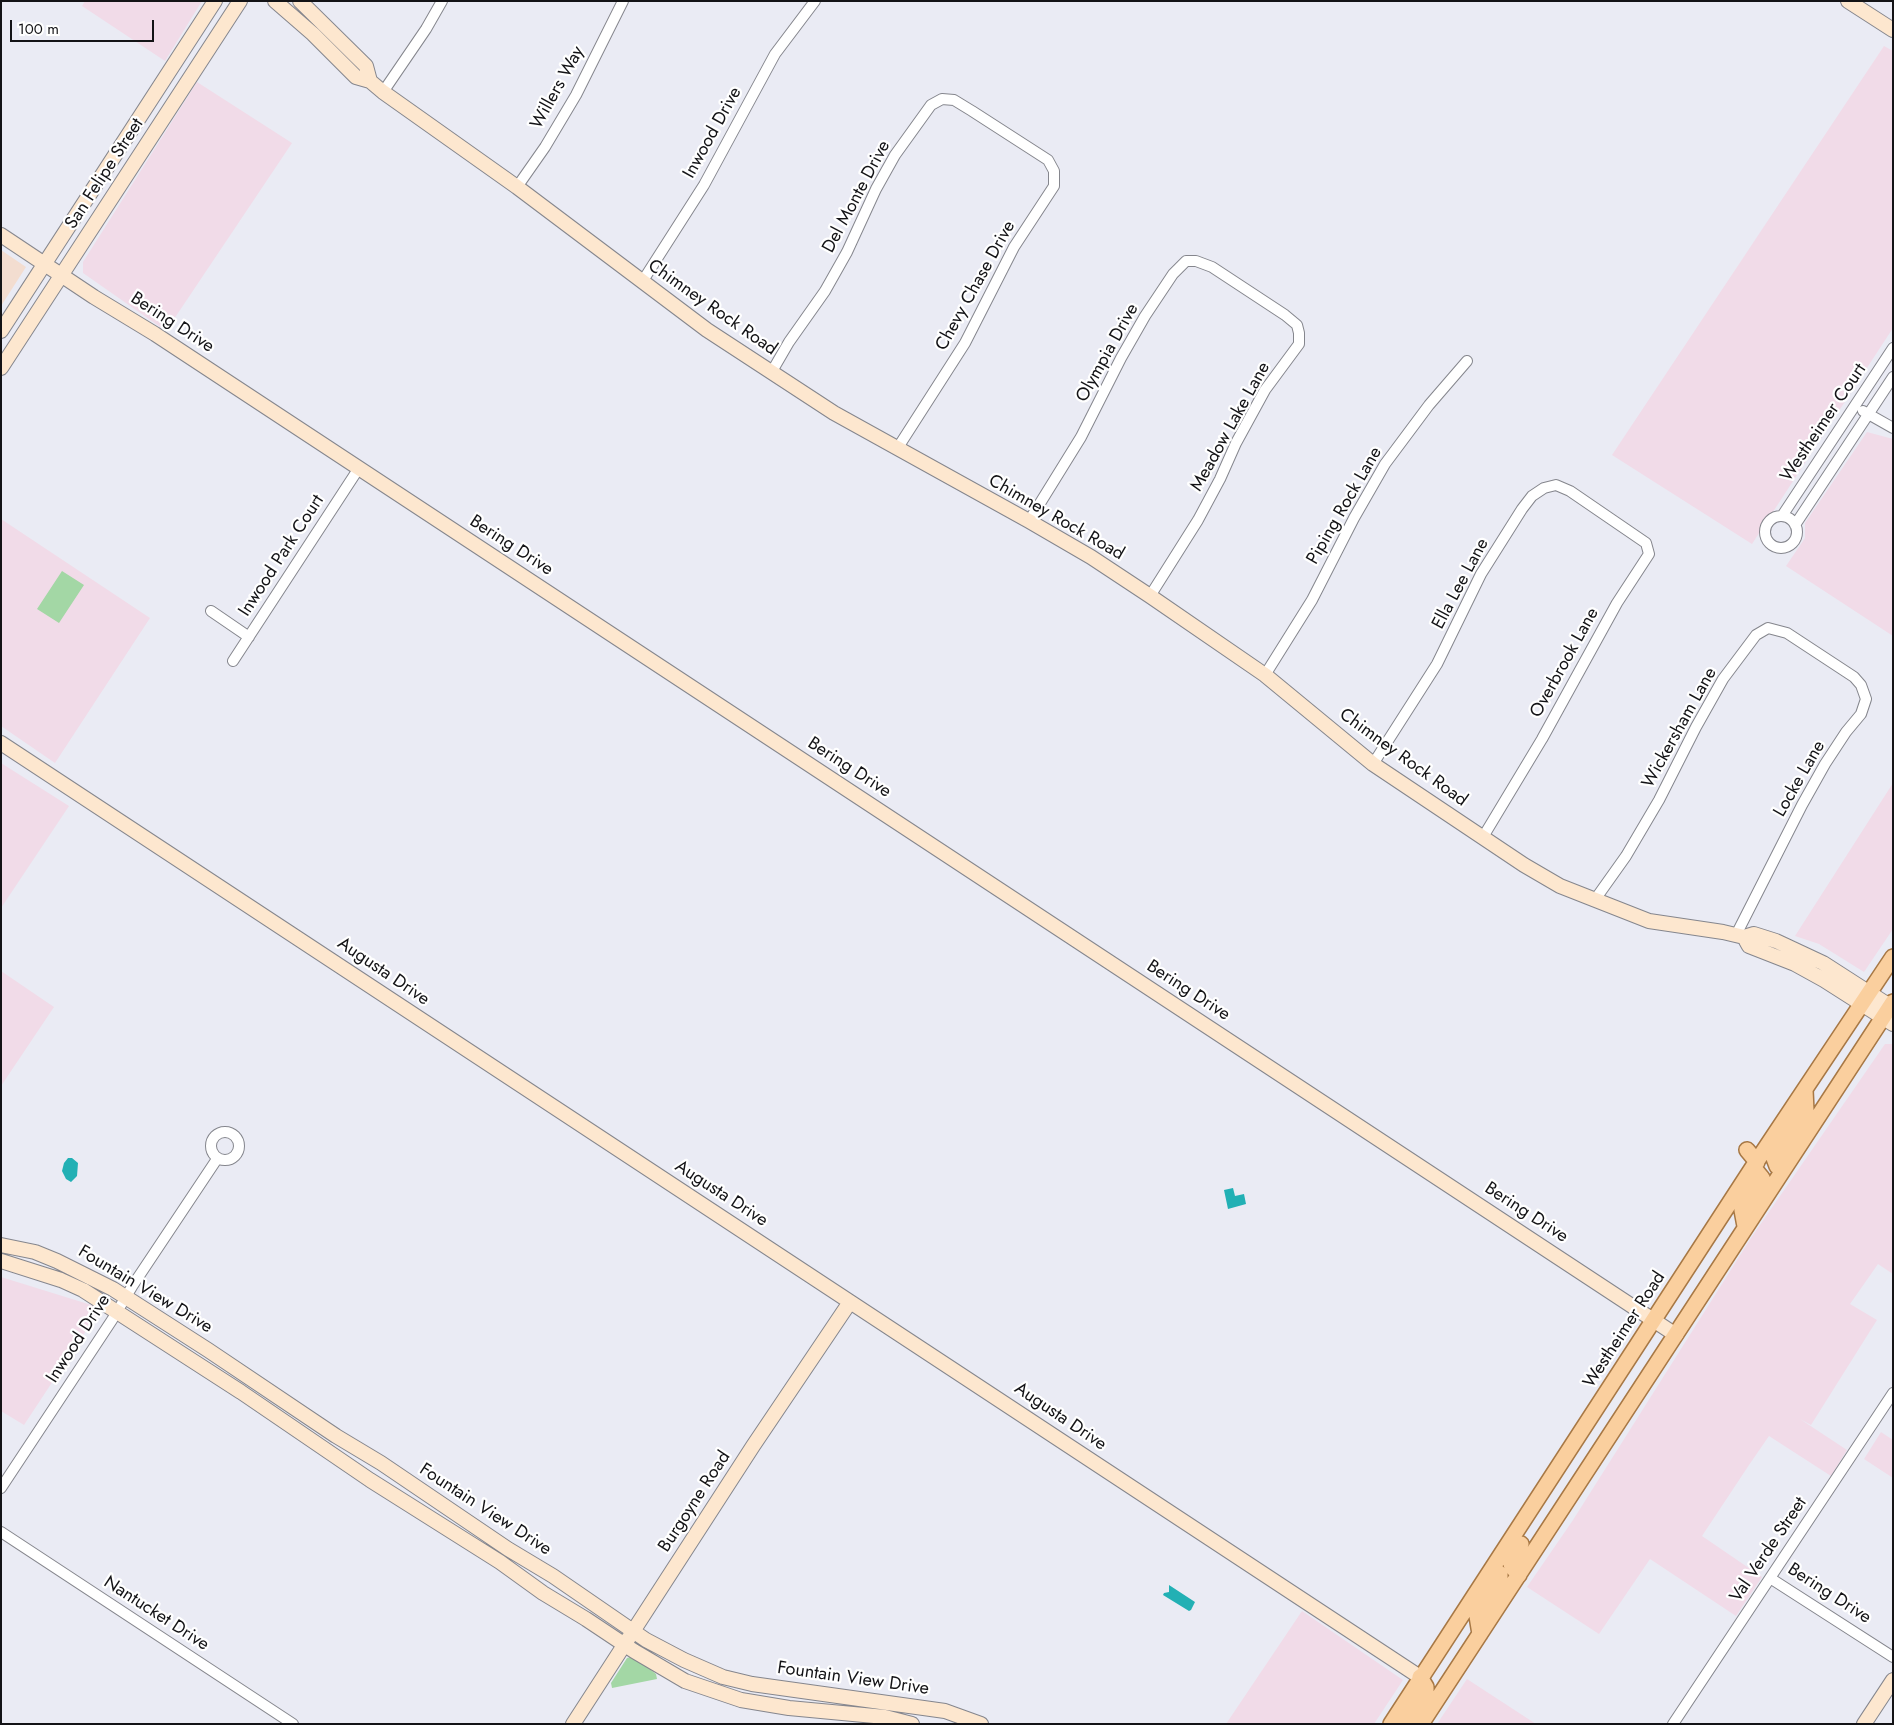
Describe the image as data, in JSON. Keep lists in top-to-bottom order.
{
  "streets": {
    "main road": [
      "San Felipe Street",
      "Chimney Rock Road",
      "Bering Drive",
      "Augusta Drive",
      "Fountain View Drive",
      "Westheimer Road",
      "Burgoyne Road"
    ],
    "street": [
      "Willers Way",
      "Inwood Drive",
      "Del Monte Drive",
      "Chevy Chase Drive",
      "Olympia Drive",
      "Westheimer Court",
      "Meadow Lake Lane",
      "Piping Rock Lane",
      "Inwood Park Court",
      "Ella Lee Lane",
      "Overbrook Lane",
      "Wickersham Lane",
      "Locke Lane",
      "Val Verde Street",
      "Nantucket Drive"
    ]
  },
  "crossings": [
    ["Willers Way", "Chimney Rock Road"],
    ["Inwood Drive", "Chimney Rock Road"],
    ["Inwood Drive", "Fountain View Drive"],
    ["San Felipe Street", "Bering Drive"],
    ["Del Monte Drive", "Chevy Chase Drive"],
    ["Del Monte Drive", "Chimney Rock Road"],
    ["Chevy Chase Drive", "Chimney Rock Road"],
    ["Chimney Rock Road", "Olympia Drive"],
    ["Chimney Rock Road", "Meadow Lake Lane"],
    ["Chimney Rock Road", "Piping Rock Lane"],
    ["Chimney Rock Road", "Ella Lee Lane"],
    ["Chimney Rock Road", "Overbrook Lane"],
    ["Chimney Rock Road", "Wickersham Lane"],
    ["Chimney Rock Road", "Locke Lane"],
    ["Chimney Rock Road", "Westheimer Road"],
    ["Bering Drive", "Inwood Park Court"],
    ["Bering Drive", "Westheimer Road"],
    ["Bering Drive", "Val Verde Street"],
    ["Olympia Drive", "Meadow Lake Lane"],
    ["Ella Lee Lane", "Overbrook Lane"],
    ["Wickersham Lane", "Locke Lane"],
    ["Augusta Drive", "Westheimer Road"],
    ["Augusta Drive", "Burgoyne Road"],
    ["Fountain View Drive", "Burgoyne Road"]
  ],
  "scale_bar": "100 m"
}
